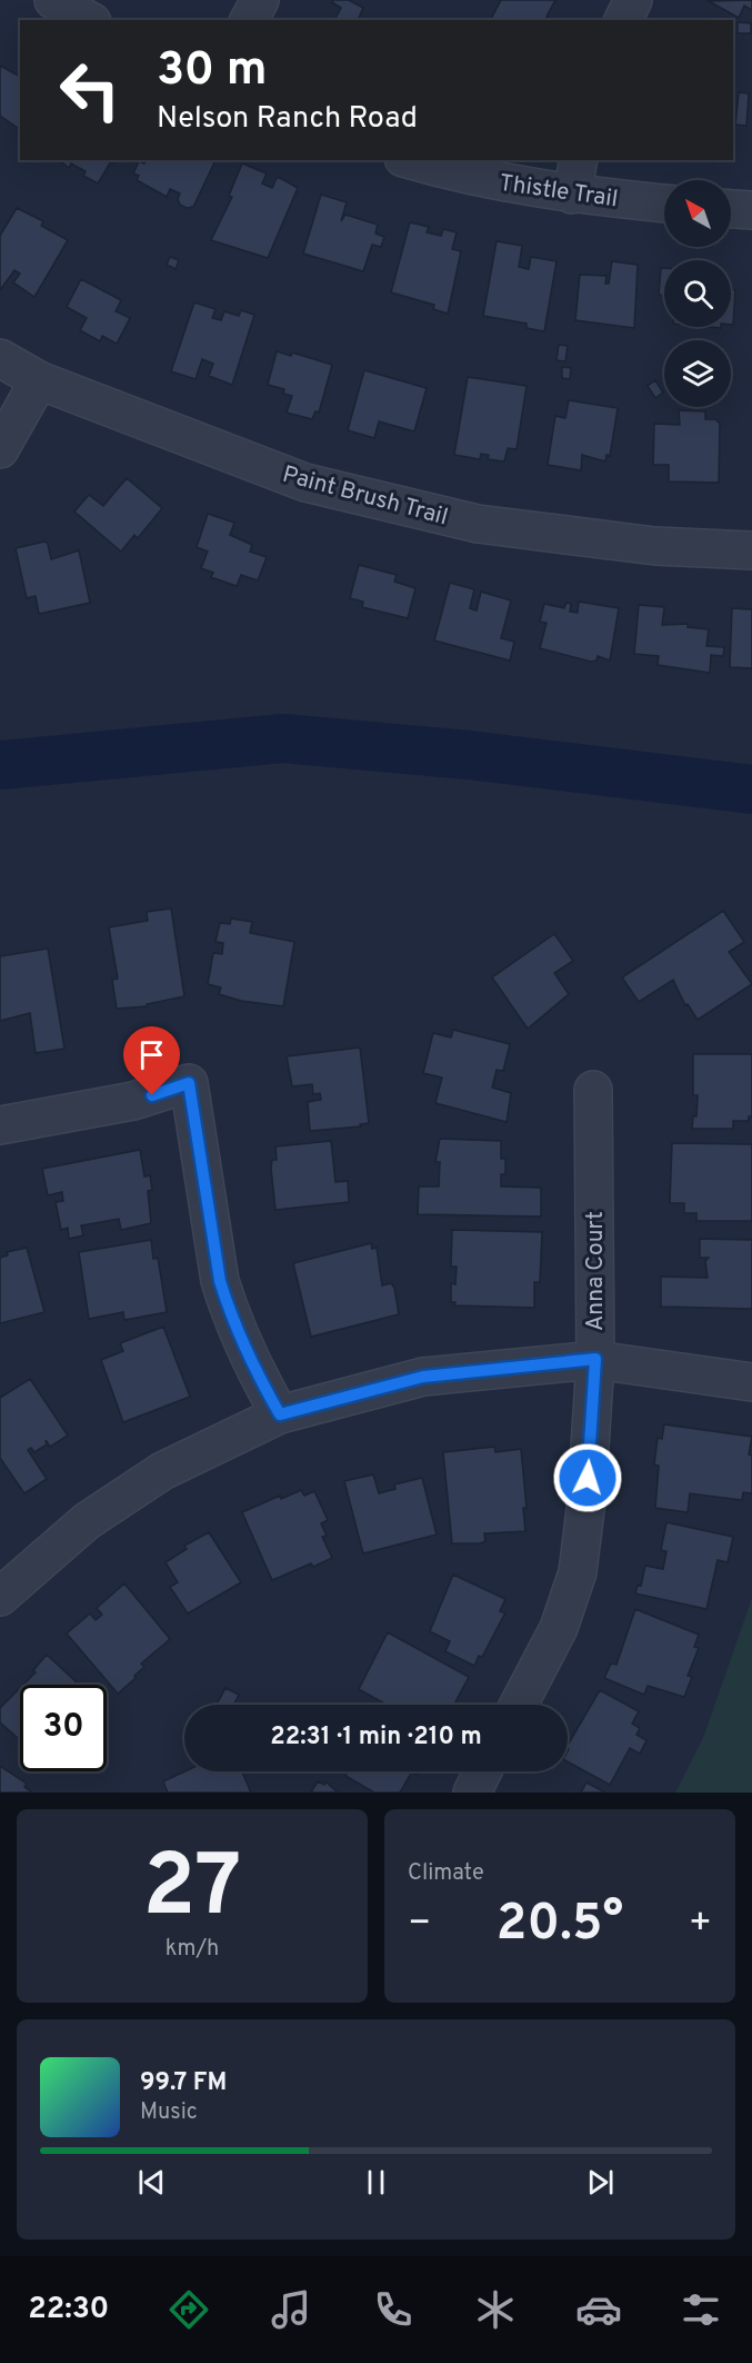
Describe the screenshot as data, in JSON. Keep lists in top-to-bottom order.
{
  "streets": {
    "street": ["Thistle Trail", "Paint Brush Trail", "Anna Court"]
  },
  "north": "top left",
  "page": {
    "turn": ["30 m", "Nelson Ranch Road"],
    "limit": "30",
    "trip": "22:31 · 1 min · 210 m",
    "tile": [
      ["27", "km/h"],
      "Climate"
    ],
    "heat": ["−", "20.5°", "+"],
    "song": ["99.7 FM", "Music"],
    "tabs": "22:30"
  }
}
